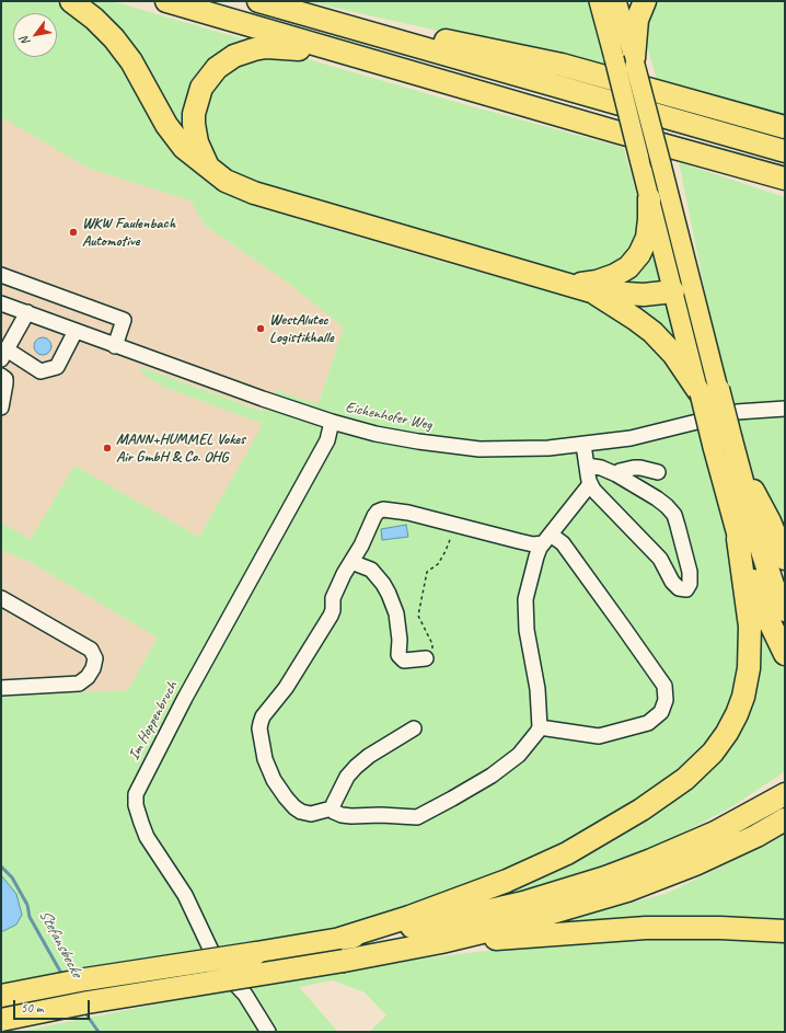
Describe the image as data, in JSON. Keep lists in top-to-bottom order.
{
  "streets": {
    "street": ["Eichenhofer Weg", "Im Hoppenbruch"]
  },
  "crossings": [
    ["Eichenhofer Weg", "Im Hoppenbruch"]
  ],
  "water": ["Stefansbecke"],
  "places": ["WKW Faulenbach Automotive", "WestAlutec Logistikhalle", "MANN+HUMMEL Vokes Air GmbH & Co. OHG"],
  "scale_bar": "50 m",
  "north": "bottom left"
}
